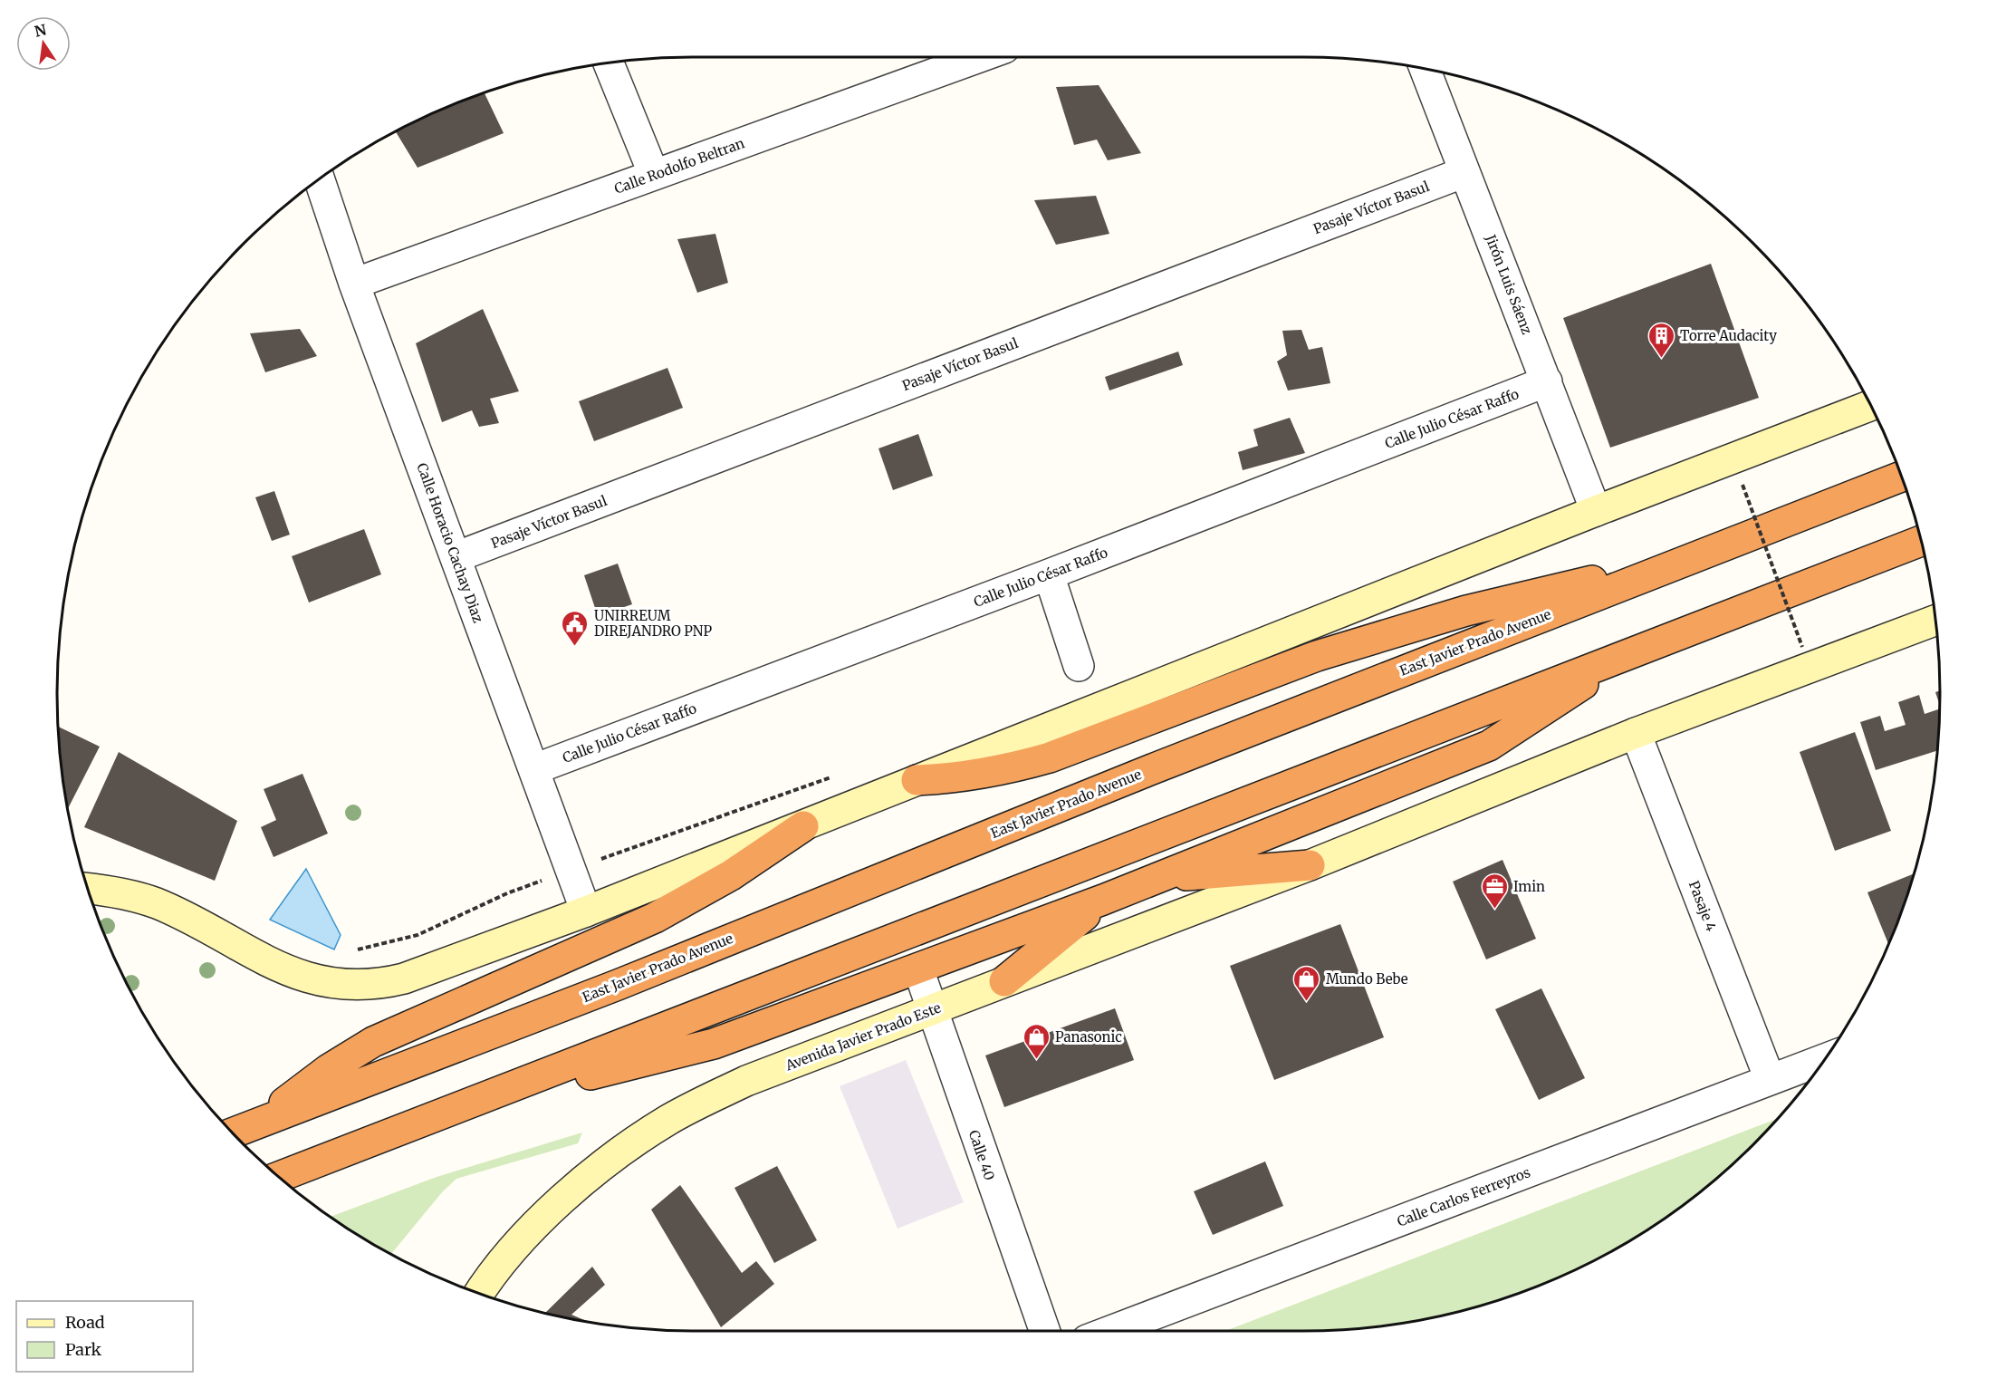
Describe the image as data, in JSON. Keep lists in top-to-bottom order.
{
  "streets": {
    "highway": ["East Javier Prado Avenue"],
    "main road": ["Avenida Javier Prado Este"],
    "street": [
      "Calle Rodolfo Beltran",
      "Pasaje Víctor Basul",
      "Jirón Luis Sáenz",
      "Calle Julio César Raffo",
      "Calle Horacio Cachay Diaz",
      "Pasaje 4",
      "Calle 40",
      "Calle Carlos Ferreyros"
    ]
  },
  "crossings": [
    ["Calle Rodolfo Beltran", "Calle Horacio Cachay Diaz"],
    ["Pasaje Víctor Basul", "Jirón Luis Sáenz"],
    ["Pasaje Víctor Basul", "Calle Horacio Cachay Diaz"],
    ["Jirón Luis Sáenz", "Calle Julio César Raffo"],
    ["Calle Julio César Raffo", "Calle Horacio Cachay Diaz"],
    ["Pasaje 4", "Calle Carlos Ferreyros"],
    ["Avenida Javier Prado Este", "Calle 40"]
  ],
  "places": {
    "building": ["Torre Audacity"],
    "public building": ["UNIRREUM DIREJANDRO PNP"],
    "office": ["Imin"],
    "shop": ["Mundo Bebe", "Panasonic"]
  },
  "legend": ["Road", "Park"],
  "north": "top"
}
